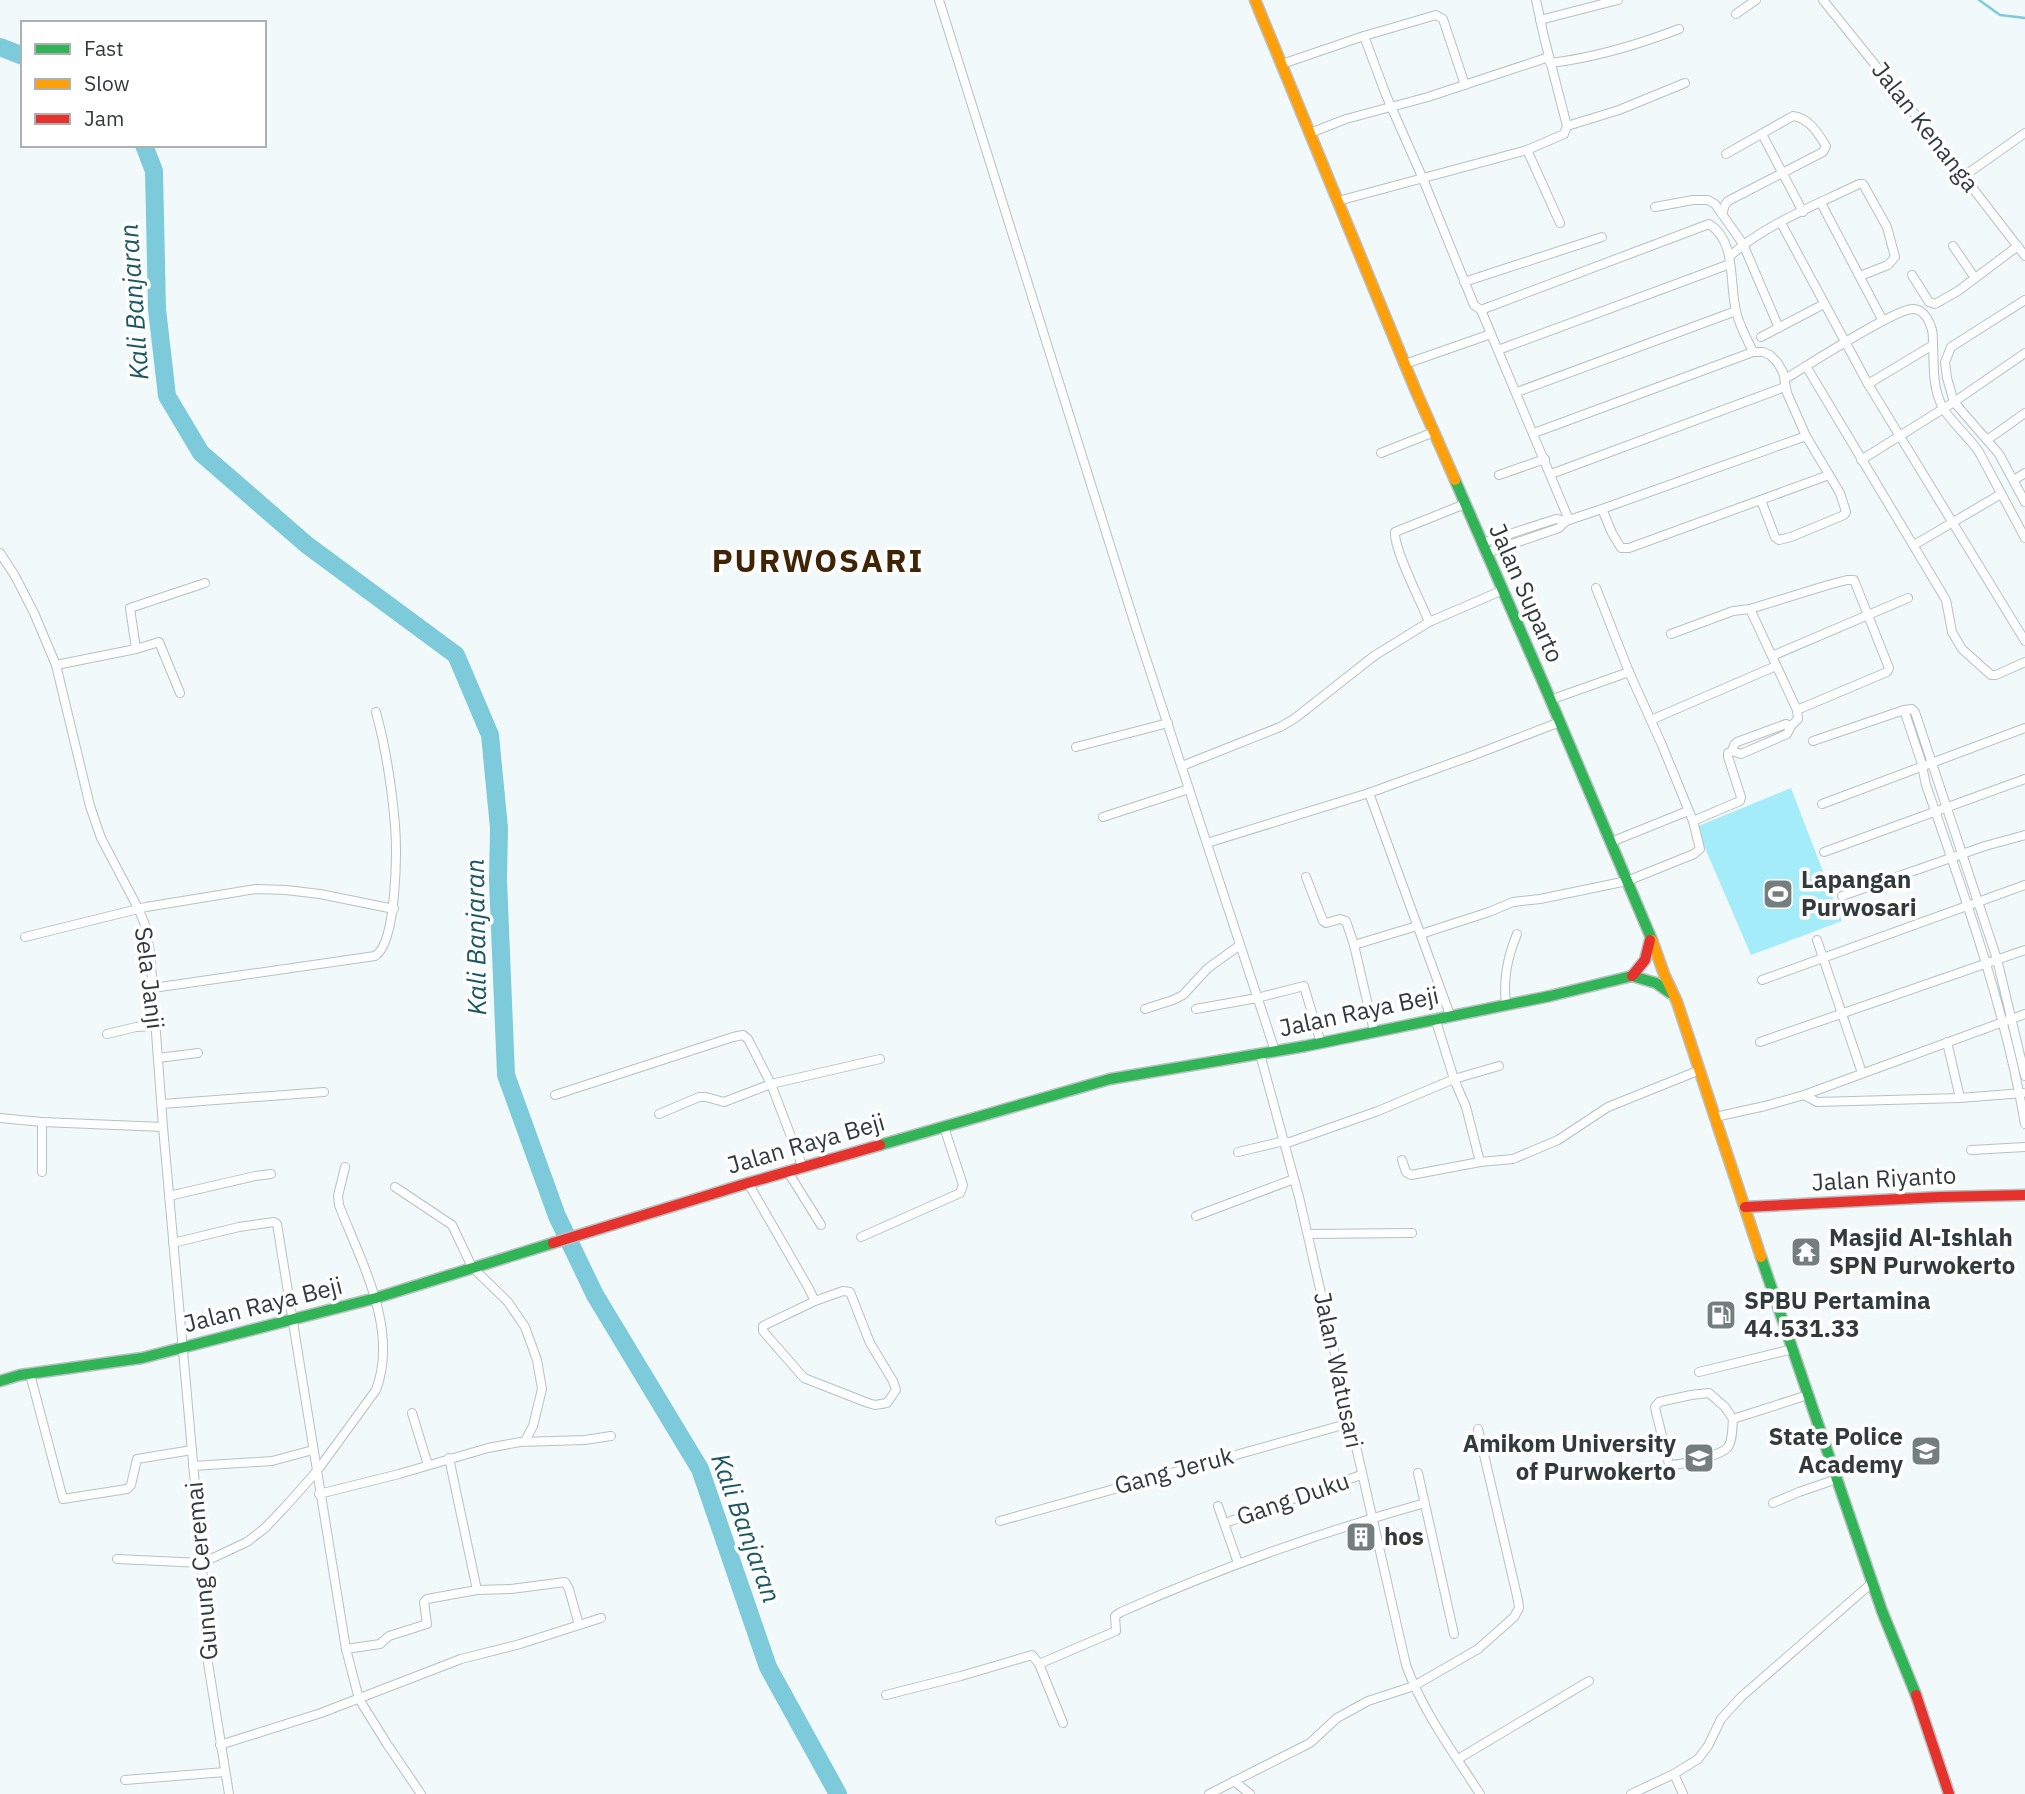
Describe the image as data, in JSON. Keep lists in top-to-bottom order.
{
  "streets": {
    "street": [
      "Jalan Kenanga",
      "Jalan Suparto",
      "Sela Janji",
      "Jalan Raya Beji",
      "Jalan Riyanto",
      "Jalan Watusari",
      "Gang Jeruk",
      "Gang Duku",
      "Gunung Ceremai"
    ]
  },
  "crossings": [
    ["Jalan Suparto", "Jalan Riyanto"],
    ["Sela Janji", "Jalan Raya Beji"],
    ["Sela Janji", "Gunung Ceremai"],
    ["Jalan Raya Beji", "Jalan Watusari"],
    ["Jalan Raya Beji", "Gunung Ceremai"],
    ["Jalan Watusari", "Gang Jeruk"],
    ["Jalan Watusari", "Gang Duku"]
  ],
  "districts": ["PURWOSARI"],
  "water": ["Kali Banjaran"],
  "places": {
    "sports": ["Lapangan Purwosari"],
    "temple": ["Masjid Al-Ishlah SPN Purwokerto"],
    "fuel station": ["SPBU Pertamina 44.531.33"],
    "school or university": ["State Police Academy", "Amikom University of Purwokerto"],
    "building": ["hos"]
  },
  "legend": ["Fast", "Slow", "Jam"]
}
